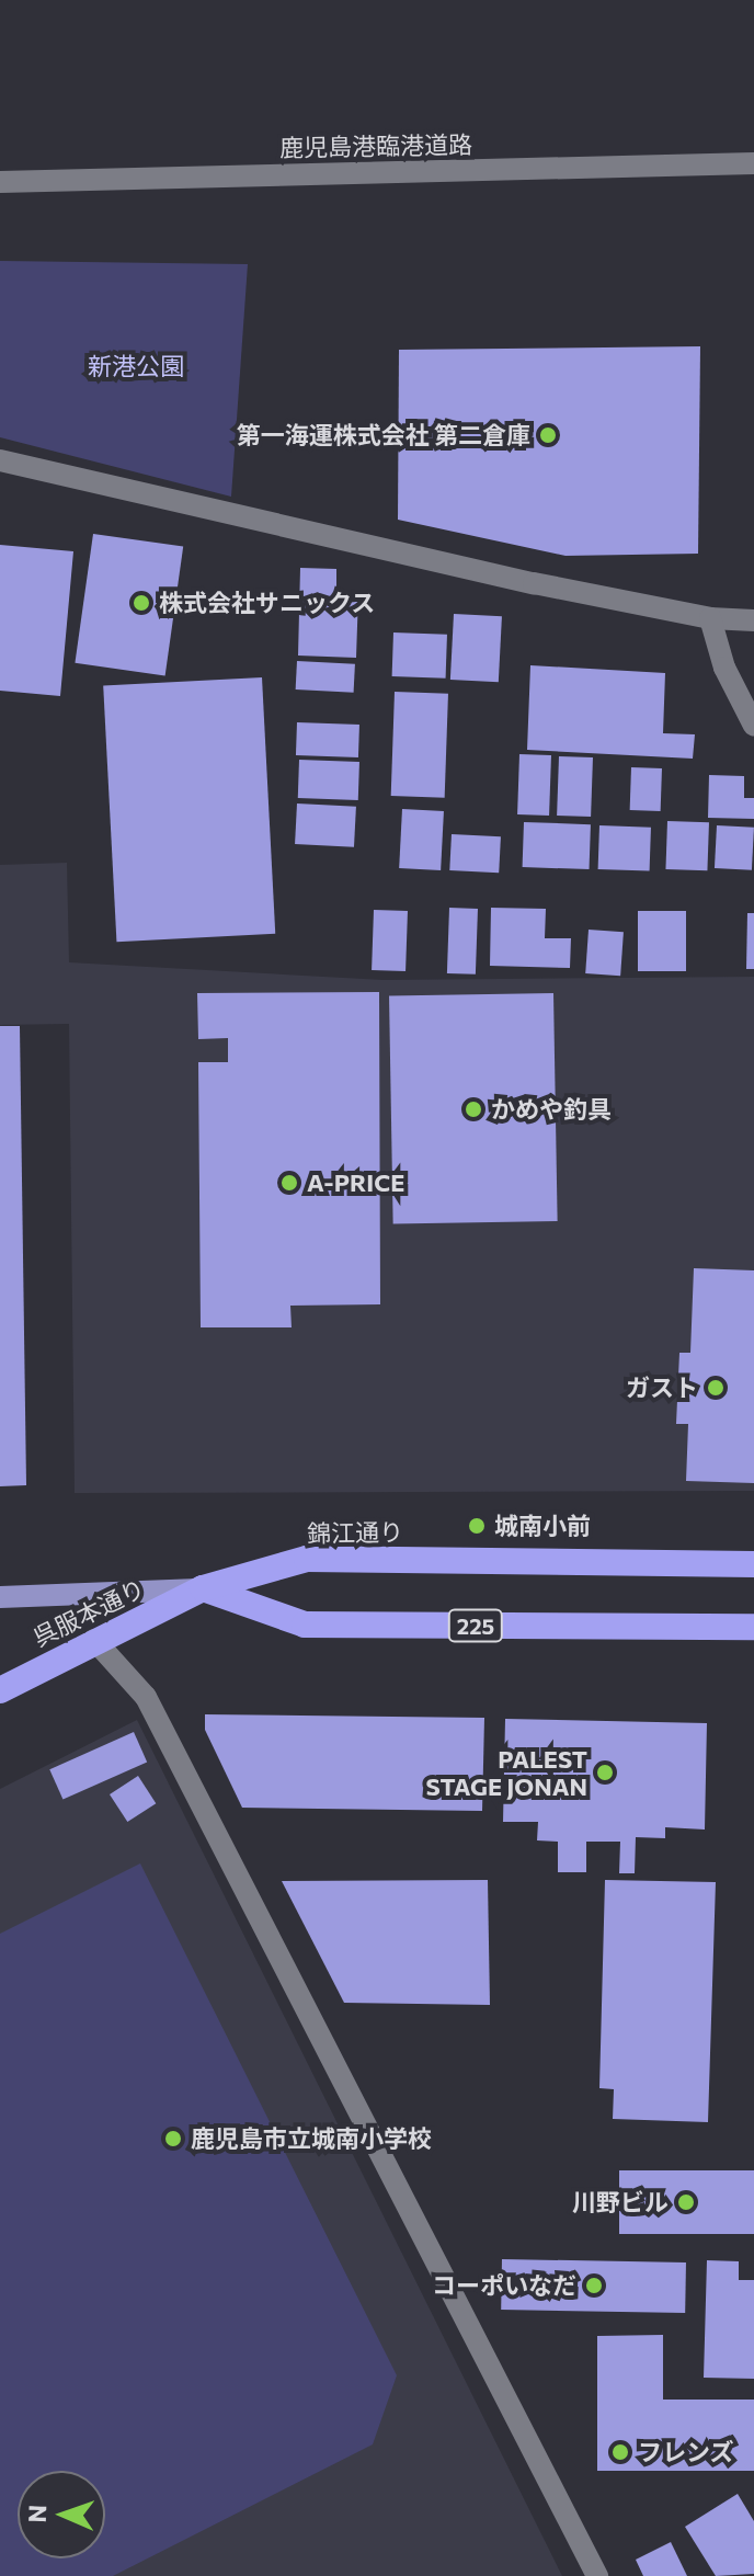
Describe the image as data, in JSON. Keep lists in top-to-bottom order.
{
  "streets": {
    "highway": ["錦江通り", "呉服本通り", "225"],
    "street": ["鹿児島港臨港道路"]
  },
  "crossings": [
    ["錦江通り", "呉服本通り"],
    ["錦江通り", "225"],
    ["呉服本通り", "225"]
  ],
  "parks": ["新港公園"],
  "places": [
    "第一海運株式会社 第二倉庫",
    "株式会社サニックス",
    "かめや釣具",
    "A-PRICE",
    "ガスト",
    "城南小前",
    "PALEST STAGE JONAN",
    "鹿児島市立城南小学校",
    "川野ビル",
    "コーポいなだ",
    "フレンズ"
  ],
  "north": "left"
}
